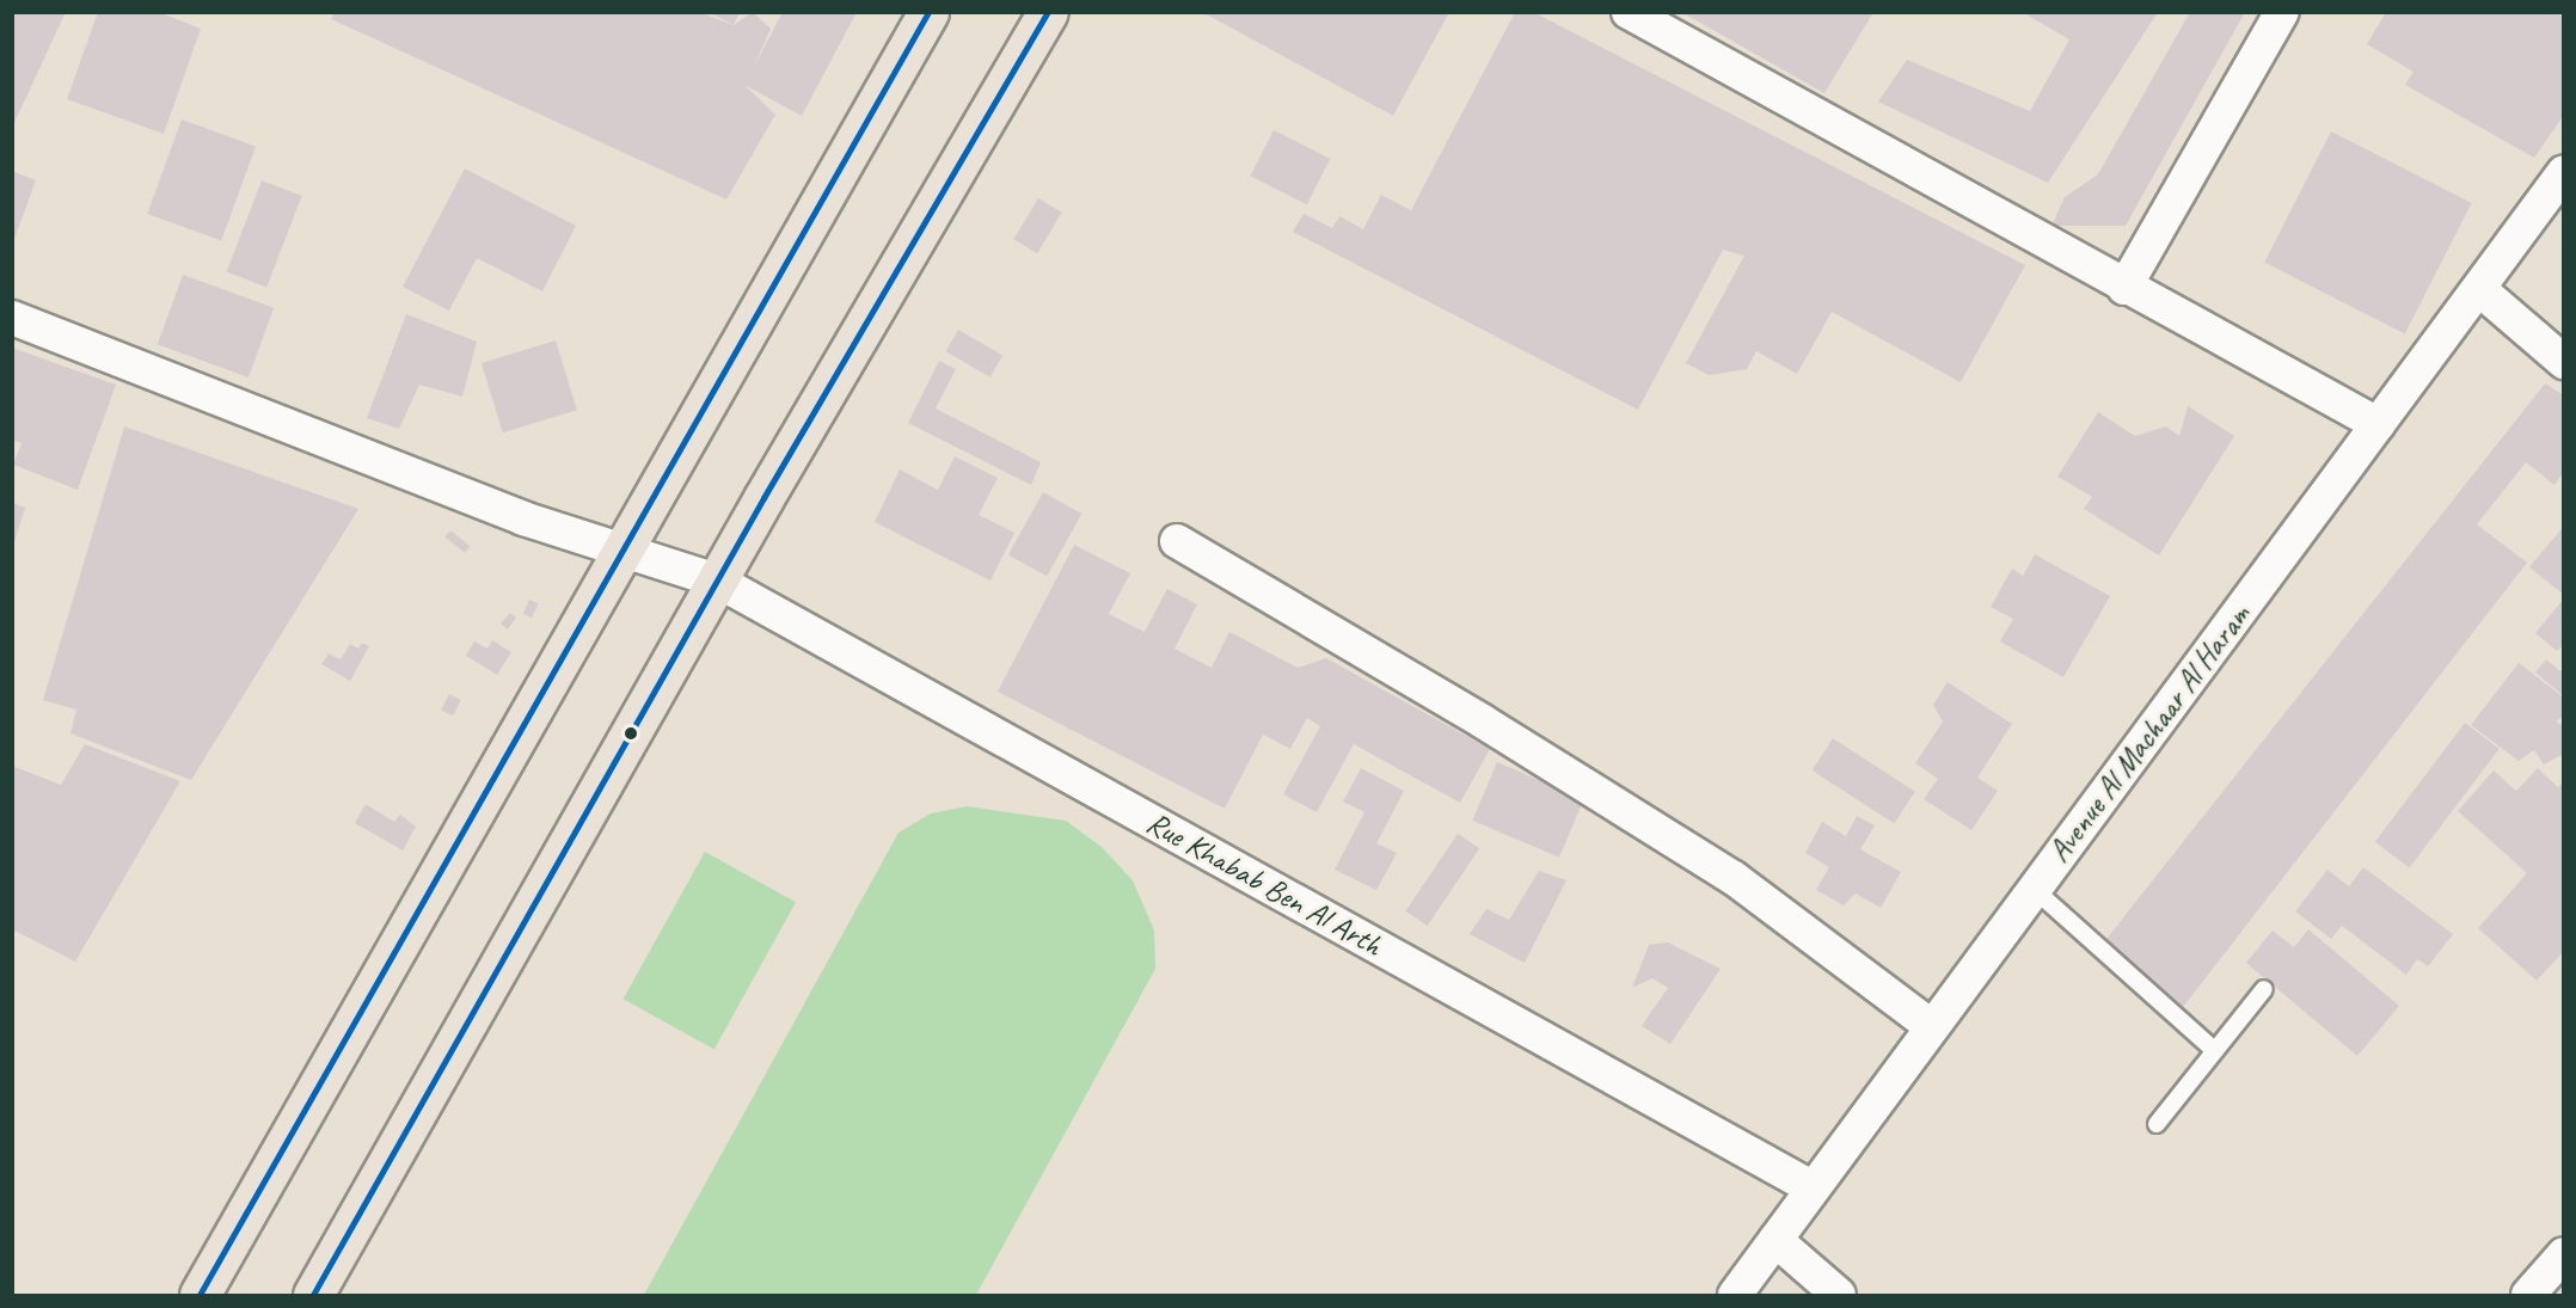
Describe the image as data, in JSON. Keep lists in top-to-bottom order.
{
  "streets": {
    "street": ["Avenue Al Machaar Al Haram", "Rue Khabab Ben Al Arth"]
  },
  "crossings": [
    ["Avenue Al Machaar Al Haram", "Rue Khabab Ben Al Arth"]
  ]
}
